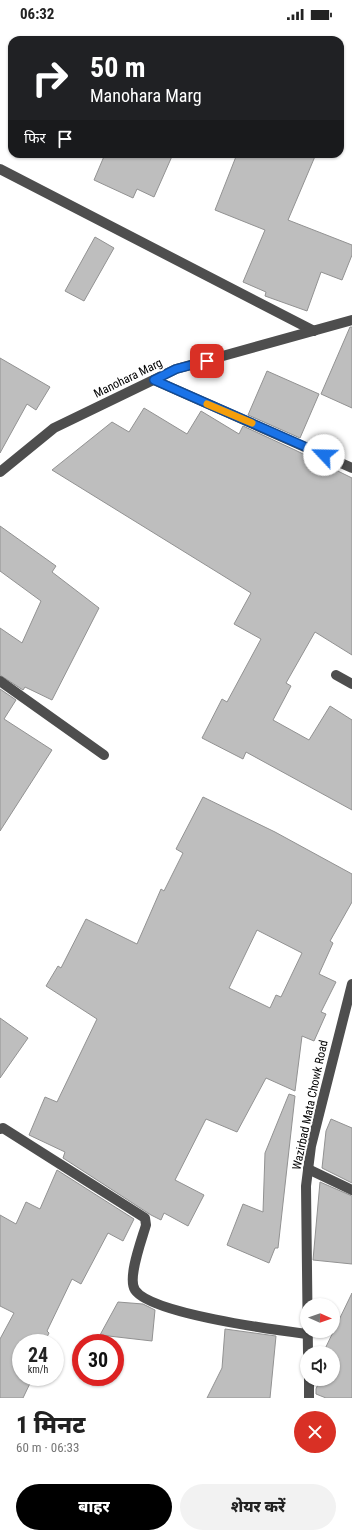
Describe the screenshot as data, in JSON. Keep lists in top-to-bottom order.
{
  "streets": {
    "street": ["Manohara Marg", "Wazirbad Mata Chowk Road"]
  },
  "north": "right",
  "page": {
    "status": "06:32",
    "turn": ["50 m", "Manohara Marg"],
    "then": "फिर",
    "speed": "24 km/h",
    "limit": "30",
    "heading": ["1 मिनट", "60 m · 06:33"],
    "buttons": ["बाहर", "शेयर करें"]
  }
}
